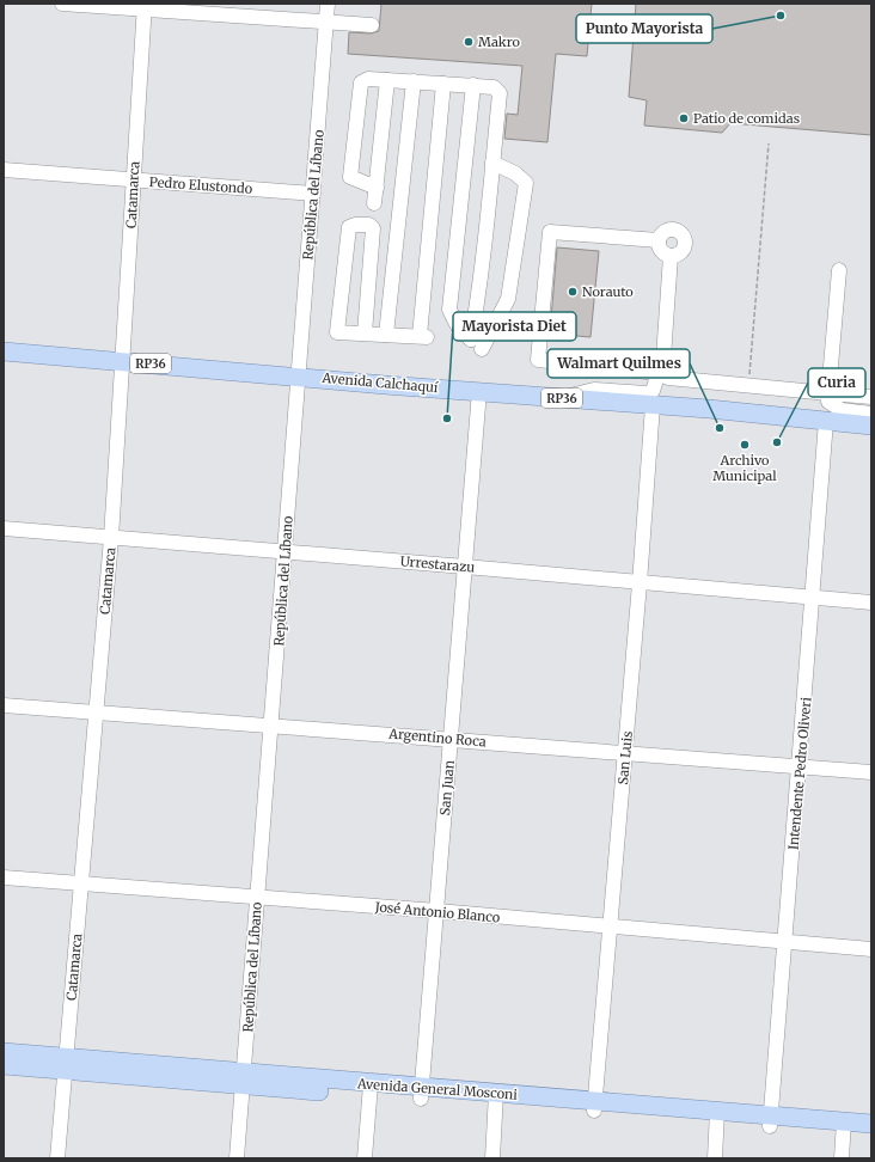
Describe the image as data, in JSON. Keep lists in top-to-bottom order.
{
  "streets": {
    "main road": ["RP36", "Avenida Calchaquí", "Avenida General Mosconi"],
    "street": [
      "Pedro Elustondo",
      "Catamarca",
      "República del Líbano",
      "Urrestarazu",
      "Argentino Roca",
      "San Luis",
      "Intendente Pedro Oliveri",
      "San Juan",
      "José Antonio Blanco"
    ]
  },
  "crossings": [
    ["Pedro Elustondo", "Catamarca"],
    ["Pedro Elustondo", "República del Líbano"],
    ["Catamarca", "Avenida Calchaquí"],
    ["Catamarca", "Urrestarazu"],
    ["Catamarca", "Argentino Roca"],
    ["Catamarca", "José Antonio Blanco"],
    ["Catamarca", "Avenida General Mosconi"],
    ["República del Líbano", "Avenida Calchaquí"],
    ["República del Líbano", "Urrestarazu"],
    ["República del Líbano", "Argentino Roca"],
    ["República del Líbano", "José Antonio Blanco"],
    ["República del Líbano", "Avenida General Mosconi"],
    ["Avenida Calchaquí", "San Luis"],
    ["Avenida Calchaquí", "Intendente Pedro Oliveri"],
    ["Avenida Calchaquí", "San Juan"],
    ["Urrestarazu", "San Luis"],
    ["Urrestarazu", "Intendente Pedro Oliveri"],
    ["Urrestarazu", "San Juan"],
    ["Argentino Roca", "San Luis"],
    ["Argentino Roca", "Intendente Pedro Oliveri"],
    ["Argentino Roca", "San Juan"],
    ["San Luis", "José Antonio Blanco"],
    ["San Luis", "Avenida General Mosconi"],
    ["Intendente Pedro Oliveri", "José Antonio Blanco"],
    ["Intendente Pedro Oliveri", "Avenida General Mosconi"],
    ["San Juan", "José Antonio Blanco"],
    ["San Juan", "Avenida General Mosconi"]
  ],
  "places": [
    "Punto Mayorista",
    "Makro",
    "Patio de comidas",
    "Norauto",
    "Mayorista Diet",
    "Walmart Quilmes",
    "Curia",
    "Archivo Municipal"
  ]
}
